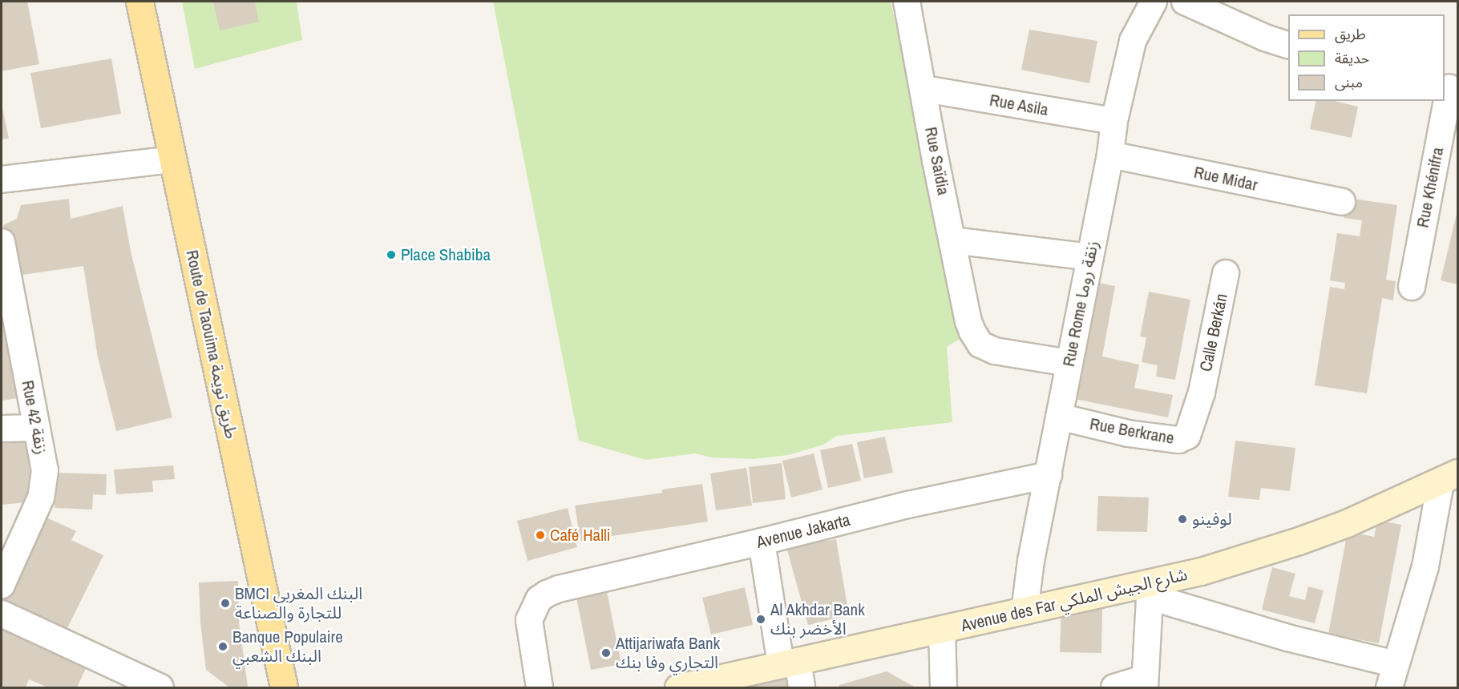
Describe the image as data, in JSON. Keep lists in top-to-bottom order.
{
  "streets": {
    "main road": ["Route de Taouima طريق تويمة", "Avenue des Far شارع الجيش الملكي"],
    "street": [
      "Rue Asila",
      "Rue Saïdia",
      "Rue Midar",
      "Rue Khénifra",
      "Rue Rome زنقة روما",
      "Calle Berkán",
      "Rue 42 زنقة",
      "Rue Berkrane",
      "Avenue Jakarta"
    ]
  },
  "crossings": [
    ["Rue Asila", "Rue Saïdia"],
    ["Rue Asila", "Rue Rome زنقة روما"],
    ["Rue Saïdia", "Rue Rome زنقة روما"],
    ["Rue Midar", "Rue Rome زنقة روما"],
    ["Rue Rome زنقة روما", "Rue Berkrane"],
    ["Rue Rome زنقة روما", "Avenue Jakarta"],
    ["Rue Rome زنقة روما", "Avenue des Far شارع الجيش الملكي"],
    ["Calle Berkán", "Rue Berkrane"]
  ],
  "places": [
    "Place Shabiba",
    "لوفينو",
    "Café Halli",
    "BMCI البنك المغربي للتجارة والصناعة",
    "Al Akhdar Bank الأخضر بنك",
    "Banque Populaire البنك الشعبي",
    "Attijariwafa Bank التجاري وفا بنك"
  ],
  "legend": ["طريق", "حديقة", "مبنى"]
}
